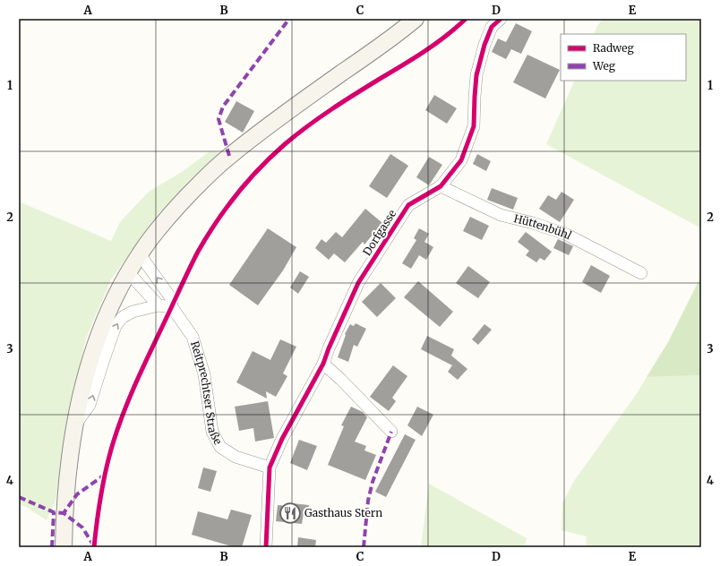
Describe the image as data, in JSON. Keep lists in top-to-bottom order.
{
  "streets": {
    "street": ["Hüttenbühl", "Dorfgasse", "Reitprechtser Straße"]
  },
  "crossings": [
    ["Hüttenbühl", "Dorfgasse"],
    ["Dorfgasse", "Reitprechtser Straße"]
  ],
  "places": {
    "restaurant": ["Gasthaus Stern"]
  },
  "legend": ["Radweg", "Weg"],
  "grid": {
    "columns": [
      "A",
      "B",
      "C",
      "D",
      "E"
    ],
    "rows": [
      "1",
      "2",
      "3",
      "4"
    ]
  }
}
